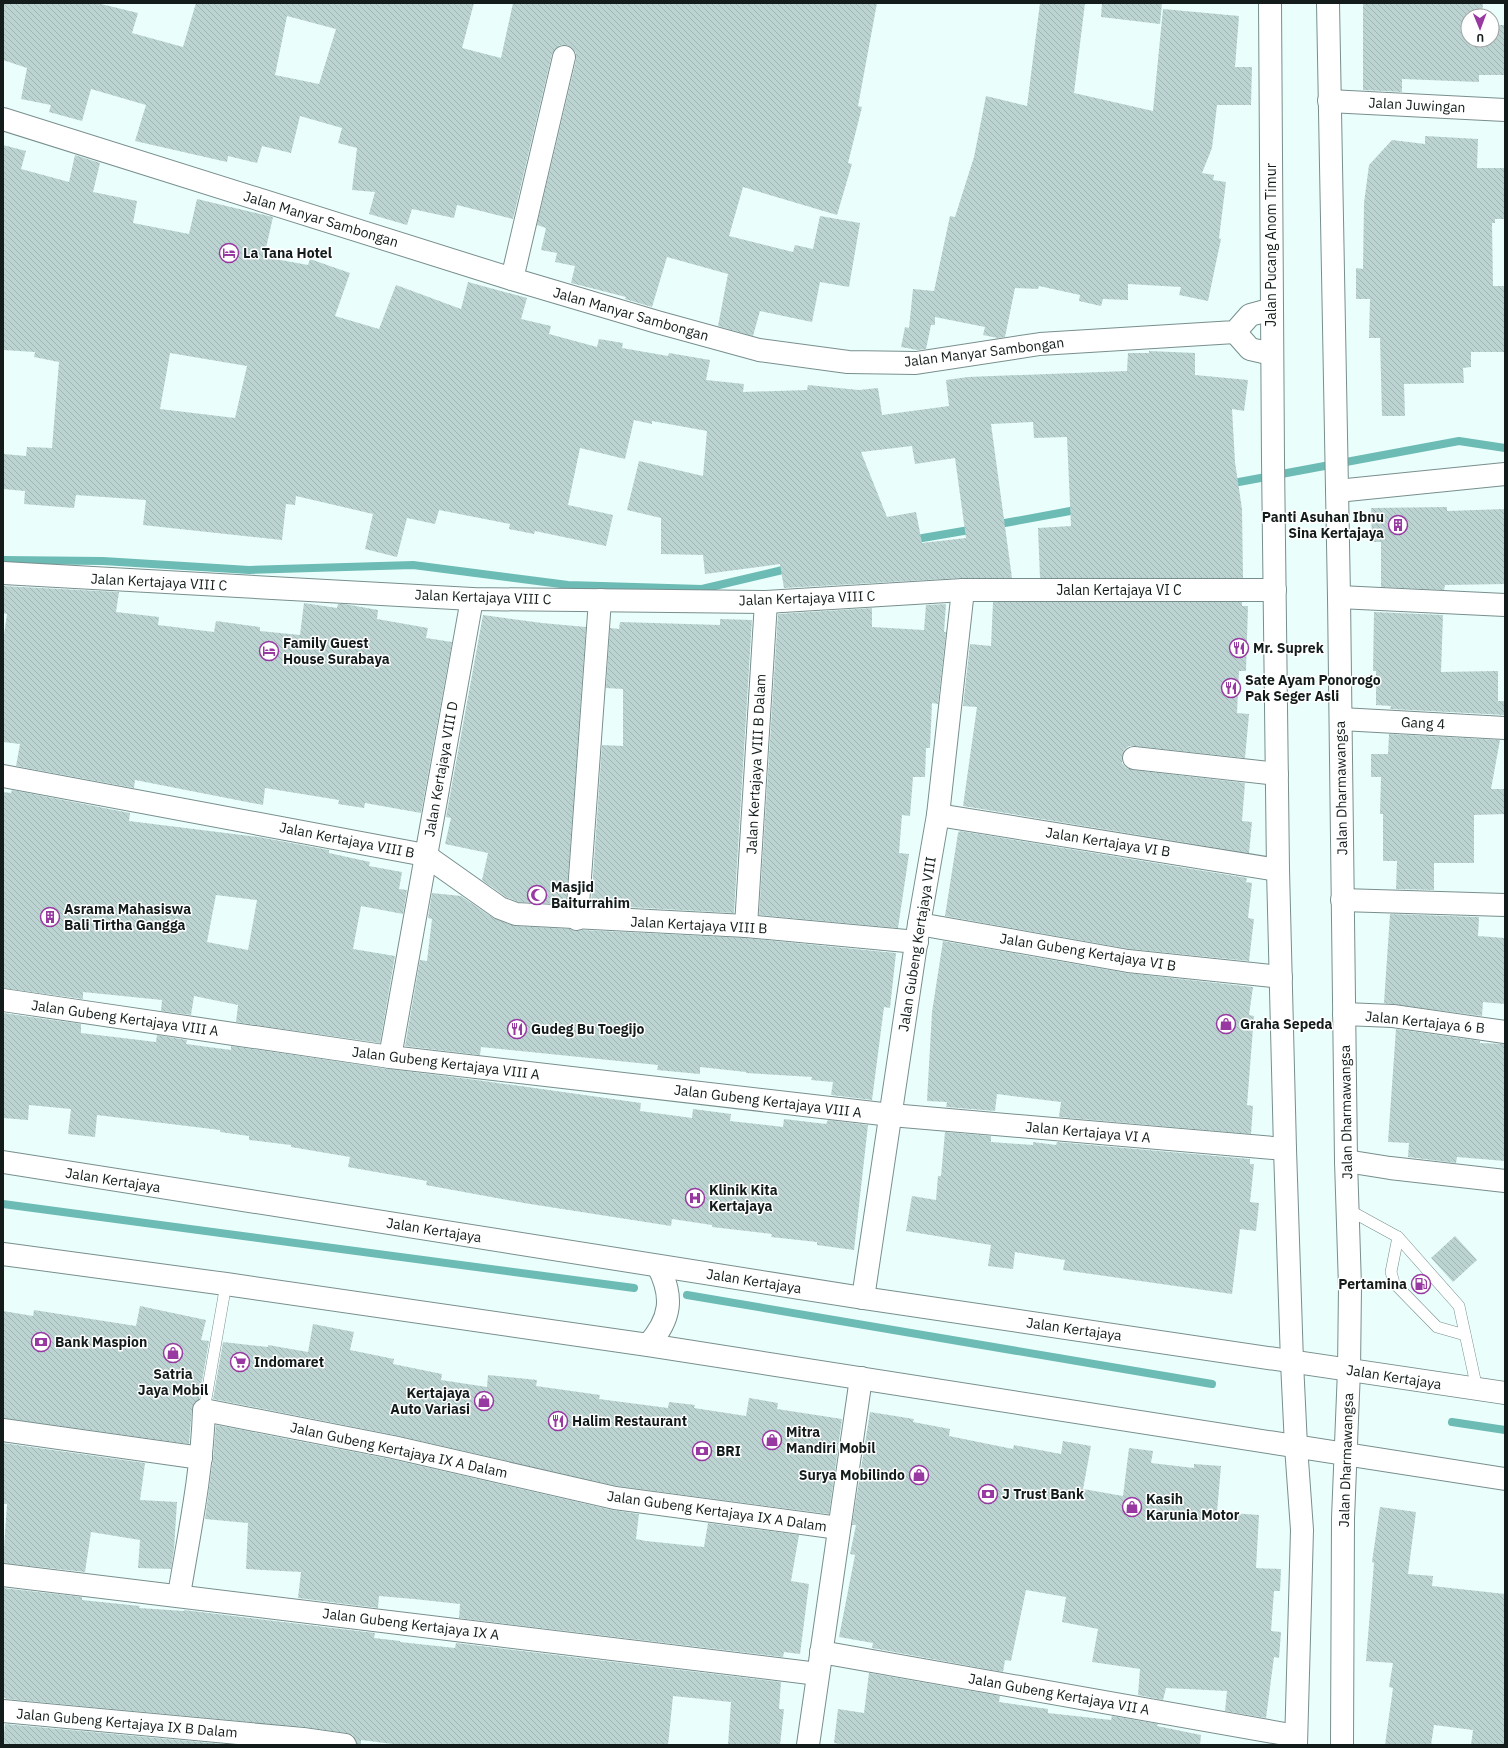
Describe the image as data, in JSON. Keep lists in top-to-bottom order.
{
  "streets": {
    "street": [
      "Jalan Juwingan",
      "Jalan Manyar Sambongan",
      "Jalan Pucang Anom Timur",
      "Jalan Kertajaya VIII C",
      "Jalan Kertajaya VI C",
      "Gang 4",
      "Jalan Kertajaya VIII B Dalam",
      "Jalan Kertajaya VIII D",
      "Jalan Dharmawangsa",
      "Jalan Kertajaya VIII B",
      "Jalan Kertajaya VI B",
      "Jalan Gubeng Kertajaya VIII",
      "Jalan Gubeng Kertajaya VI B",
      "Jalan Gubeng Kertajaya VIII A",
      "Jalan Kertajaya 6 B",
      "Jalan Kertajaya VI A",
      "Jalan Kertajaya",
      "Jalan Gubeng Kertajaya IX A Dalam",
      "Jalan Gubeng Kertajaya IX A",
      "Jalan Gubeng Kertajaya VII A",
      "Jalan Gubeng Kertajaya IX B Dalam"
    ]
  },
  "crossings": [
    ["Jalan Pucang Anom Timur", "Jalan Kertajaya VI C"],
    ["Jalan Kertajaya VIII C", "Jalan Kertajaya VI C"],
    ["Jalan Kertajaya VIII C", "Jalan Kertajaya VIII B Dalam"],
    ["Jalan Kertajaya VIII C", "Jalan Kertajaya VIII D"],
    ["Jalan Kertajaya VIII C", "Jalan Gubeng Kertajaya VIII"],
    ["Jalan Kertajaya VI C", "Jalan Gubeng Kertajaya VIII"],
    ["Gang 4", "Jalan Dharmawangsa"],
    ["Jalan Kertajaya VIII B Dalam", "Jalan Kertajaya VIII B"],
    ["Jalan Kertajaya VIII D", "Jalan Kertajaya VIII B"],
    ["Jalan Kertajaya VIII D", "Jalan Gubeng Kertajaya VIII A"],
    ["Jalan Dharmawangsa", "Jalan Kertajaya 6 B"],
    ["Jalan Dharmawangsa", "Jalan Kertajaya"],
    ["Jalan Kertajaya VIII B", "Jalan Gubeng Kertajaya VIII"],
    ["Jalan Kertajaya VIII B", "Jalan Gubeng Kertajaya VI B"],
    ["Jalan Kertajaya VI B", "Jalan Gubeng Kertajaya VIII"],
    ["Jalan Gubeng Kertajaya VIII", "Jalan Gubeng Kertajaya VI B"],
    ["Jalan Gubeng Kertajaya VIII", "Jalan Gubeng Kertajaya VIII A"],
    ["Jalan Gubeng Kertajaya VIII", "Jalan Kertajaya VI A"],
    ["Jalan Gubeng Kertajaya VIII", "Jalan Kertajaya"],
    ["Jalan Gubeng Kertajaya VIII A", "Jalan Kertajaya VI A"]
  ],
  "places": {
    "hotel": ["La Tana Hotel", "Family Guest House Surabaya"],
    "building": ["Panti Asuhan Ibnu Sina Kertajaya", "Asrama Mahasiswa Bali Tirtha Gangga"],
    "restaurant": [
      "Mr. Suprek",
      "Sate Ayam Ponorogo Pak Seger Asli",
      "Gudeg Bu Toegijo",
      "Halim Restaurant"
    ],
    "mosque": ["Masjid Baiturrahim"],
    "shop": [
      "Graha Sepeda",
      "Satria Jaya Mobil",
      "Kertajaya Auto Variasi",
      "Mitra Mandiri Mobil",
      "Surya Mobilindo",
      "Kasih Karunia Motor"
    ],
    "hospital": ["Klinik Kita Kertajaya"],
    "fuel station": ["Pertamina"],
    "bank": ["Bank Maspion", "BRI", "J Trust Bank"],
    "supermarket": ["Indomaret"]
  },
  "north": "bottom"
}
